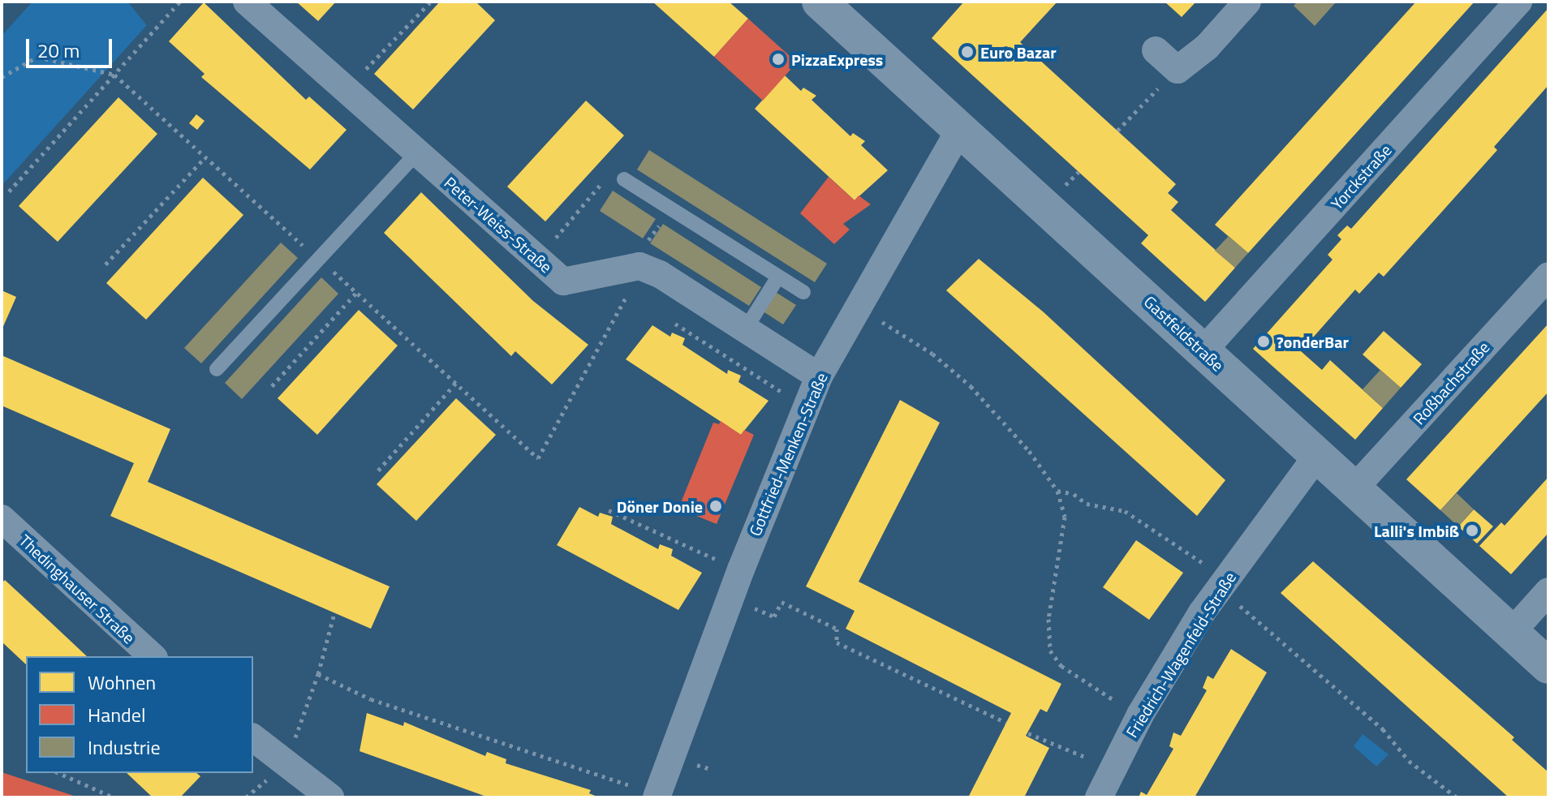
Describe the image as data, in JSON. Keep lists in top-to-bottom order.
{
  "streets": {
    "street": [
      "Yorckstraße",
      "Peter-Weiss-Straße",
      "Gastfeldstraße",
      "Roßbachstraße",
      "Gottfried-Menken-Straße",
      "Thedinghauser Straße",
      "Friedrich-Wagenfeld-Straße"
    ]
  },
  "crossings": [
    ["Yorckstraße", "Gastfeldstraße"],
    ["Gastfeldstraße", "Roßbachstraße"],
    ["Gastfeldstraße", "Gottfried-Menken-Straße"],
    ["Gastfeldstraße", "Friedrich-Wagenfeld-Straße"]
  ],
  "places": [
    "Euro Bazar",
    "PizzaExpress",
    "?onderBar",
    "Döner Donie",
    "Lalli's Imbiß"
  ],
  "legend": ["Wohnen", "Handel", "Industrie"],
  "scale_bar": "20 m"
}
